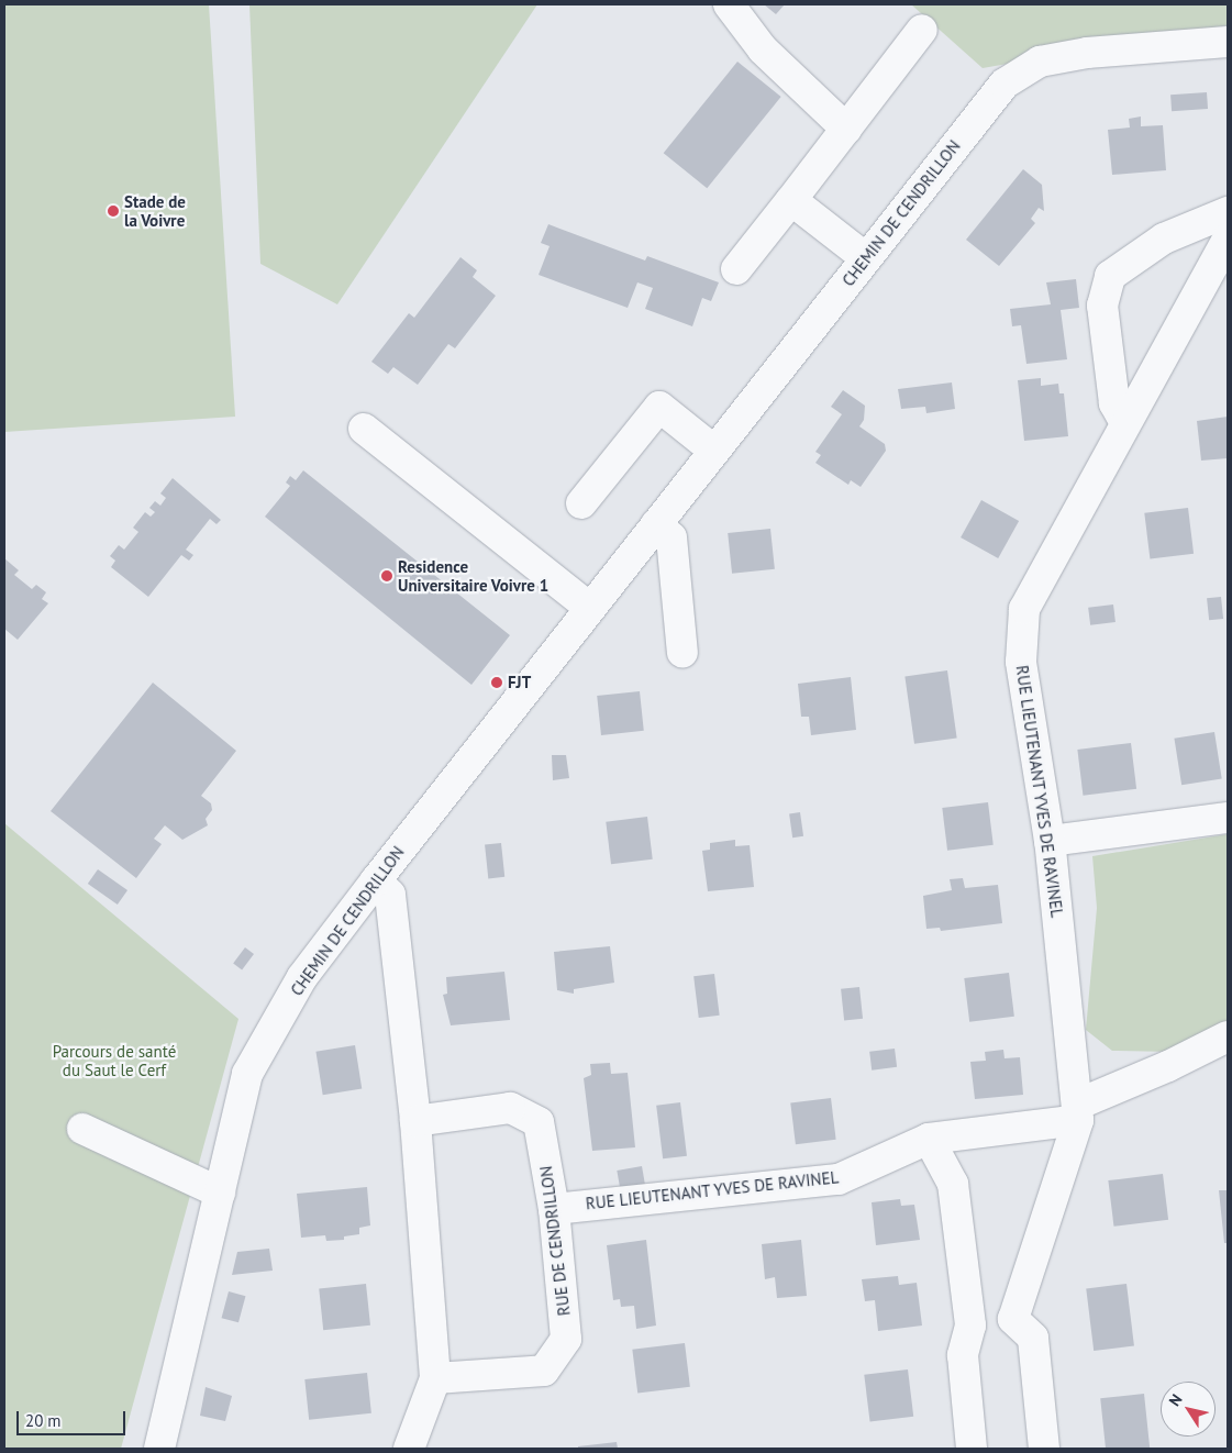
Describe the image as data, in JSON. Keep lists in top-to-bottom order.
{
  "streets": {
    "street": ["CHEMIN DE CENDRILLON", "RUE LIEUTENANT YVES DE RAVINEL", "RUE DE CENDRILLON"]
  },
  "crossings": [
    ["RUE LIEUTENANT YVES DE RAVINEL", "RUE DE CENDRILLON"]
  ],
  "parks": ["Parcours de santé du Saut le Cerf"],
  "places": ["Stade de la Voivre", "Residence Universitaire Voivre 1", "FJT"],
  "scale_bar": "20 m",
  "north": "top left"
}
